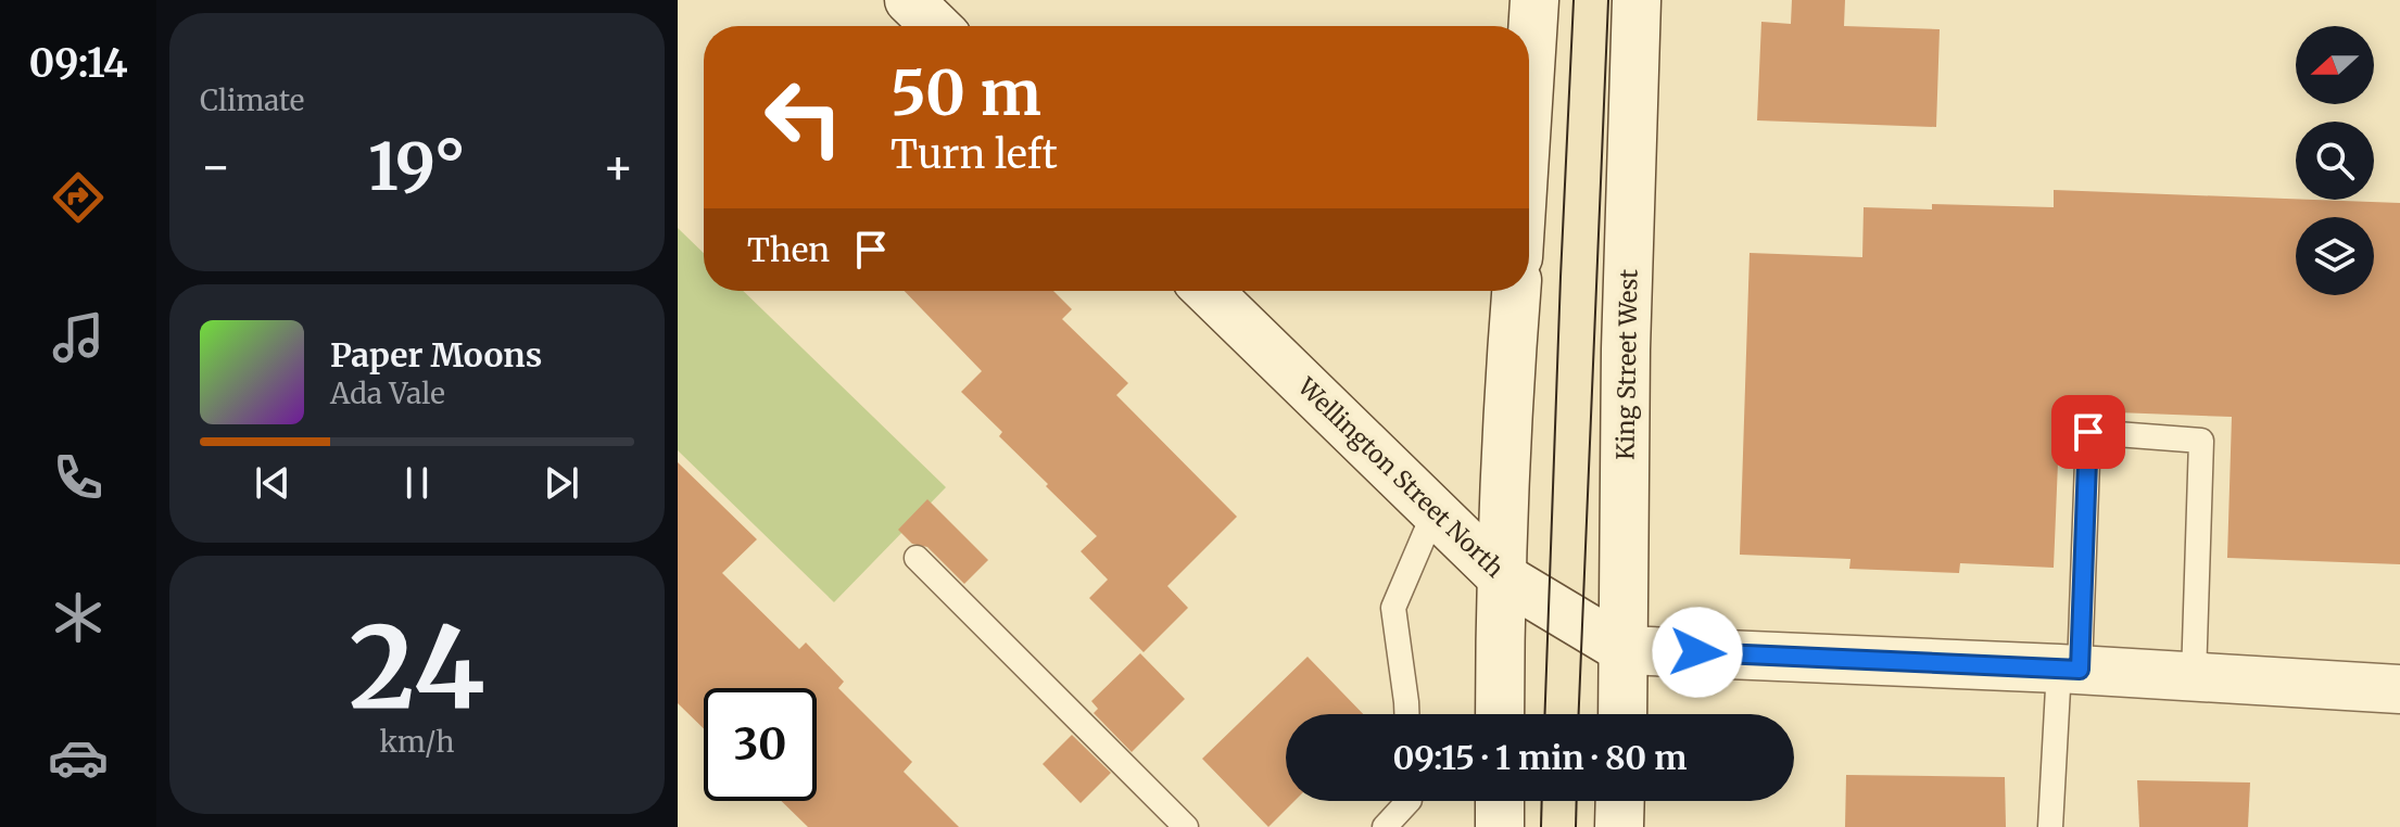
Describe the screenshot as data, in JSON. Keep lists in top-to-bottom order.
{
  "streets": {
    "main road": ["King Street West", "Wellington Street North"]
  },
  "crossings": [
    ["King Street West", "Wellington Street North"]
  ],
  "north": "left",
  "page": {
    "tabs": "09:14",
    "tile": [
      "Climate",
      ["24", "km/h"]
    ],
    "turn": ["50 m", "Turn left"],
    "heat": ["−", "19°", "+"],
    "then": "Then",
    "song": ["Paper Moons", "Ada Vale"],
    "limit": "30",
    "trip": "09:15 · 1 min · 80 m"
  }
}
